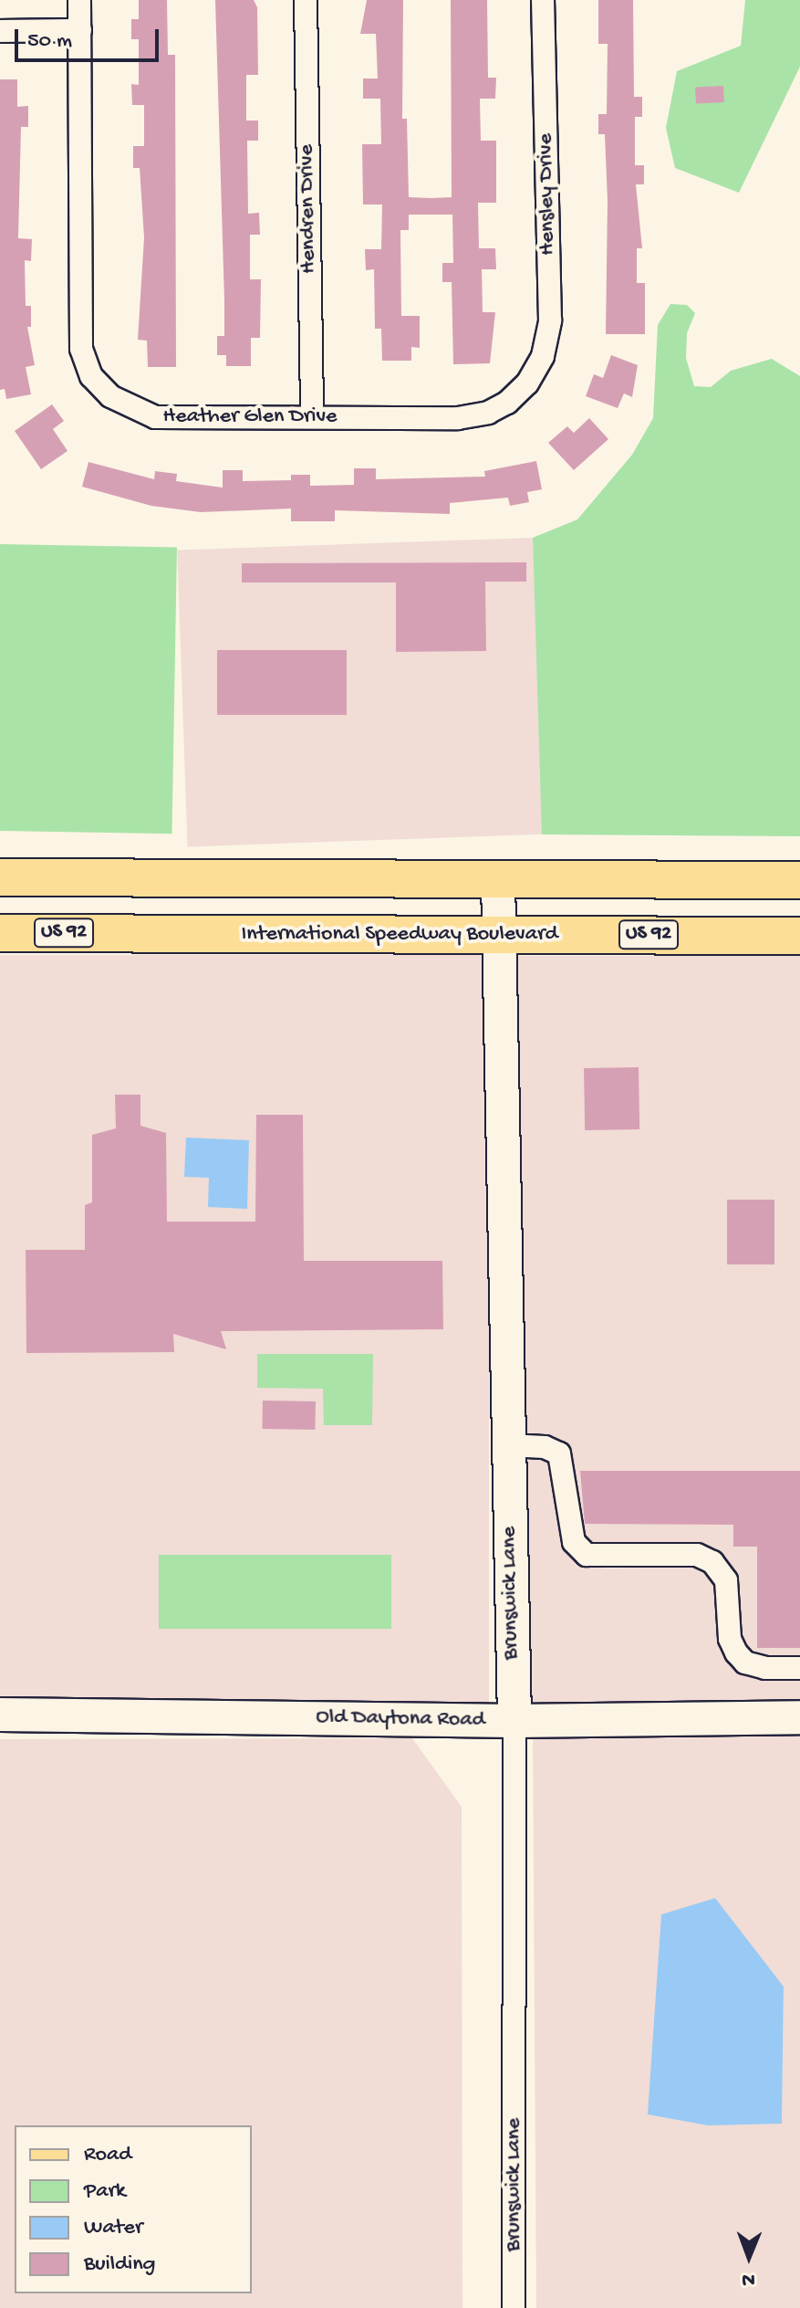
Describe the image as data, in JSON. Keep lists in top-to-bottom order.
{
  "streets": {
    "main road": ["US 92", "International Speedway Boulevard"],
    "street": [
      "Hensley Drive",
      "Hendren Drive",
      "Heather Glen Drive",
      "Brunswick Lane",
      "Old Daytona Road"
    ]
  },
  "crossings": [
    ["Hensley Drive", "Heather Glen Drive"],
    ["Hendren Drive", "Heather Glen Drive"],
    ["International Speedway Boulevard", "Brunswick Lane"],
    ["Brunswick Lane", "Old Daytona Road"]
  ],
  "legend": [
    "Road",
    "Park",
    "Water",
    "Building"
  ],
  "scale_bar": "50 m",
  "north": "bottom"
}
